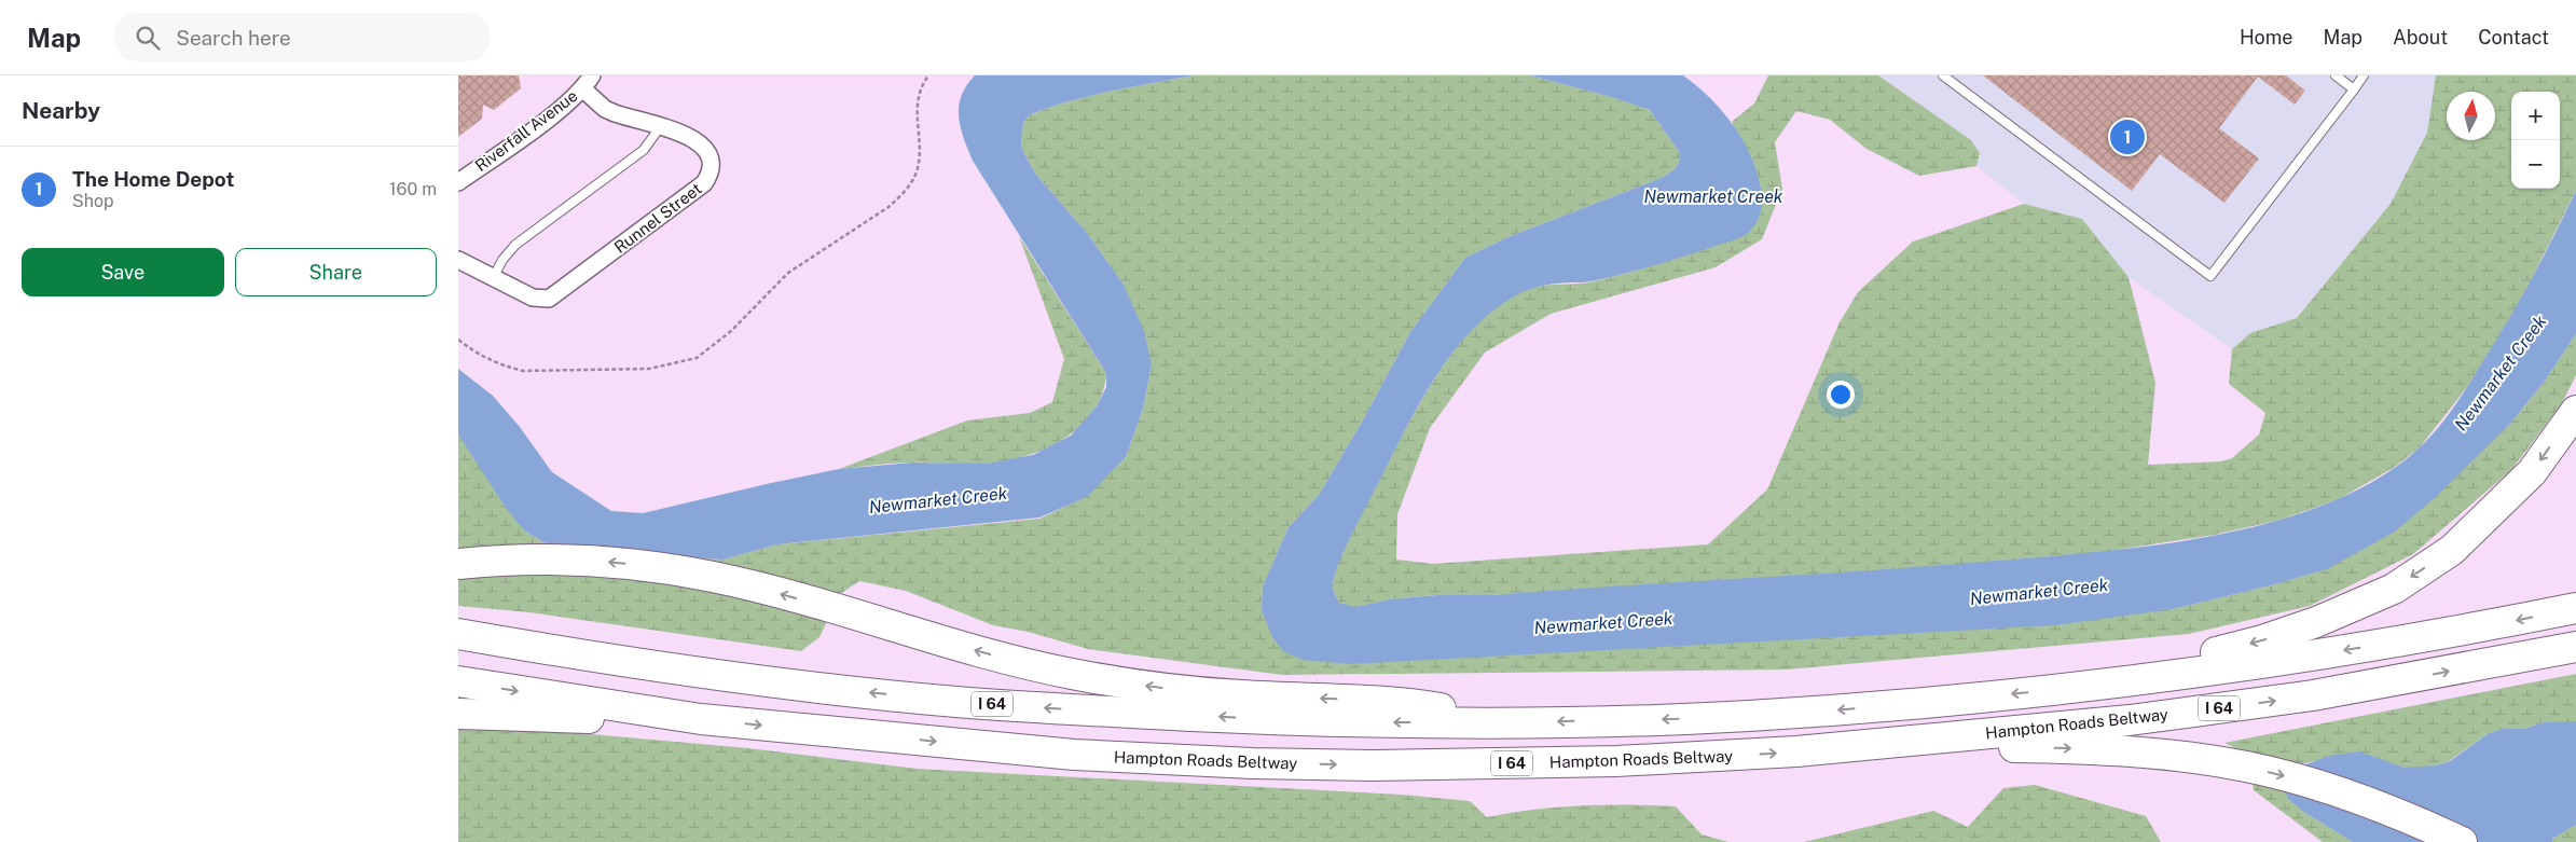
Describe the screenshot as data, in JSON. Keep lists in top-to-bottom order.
{
  "streets": {
    "highway": ["I 64", "Hampton Roads Beltway"],
    "street": ["Riverfall Avenue", "Runnel Street"]
  },
  "crossings": [
    ["Riverfall Avenue", "Runnel Street"],
    ["I 64", "Hampton Roads Beltway"]
  ],
  "water": ["Newmarket Creek"],
  "north": "top",
  "page": {
    "header": "Map",
    "search": "Search here",
    "nav": [
      "Home",
      "Map",
      "About",
      "Contact"
    ],
    "heading": "Nearby",
    "map_buttons": ["+", "−"],
    "pins": "1",
    "list": [
      {
        "mark": "1",
        "name": "The Home Depot",
        "note": "Shop",
        "value": "160 m"
      }
    ],
    "buttons": ["Save", "Share"]
  }
}
